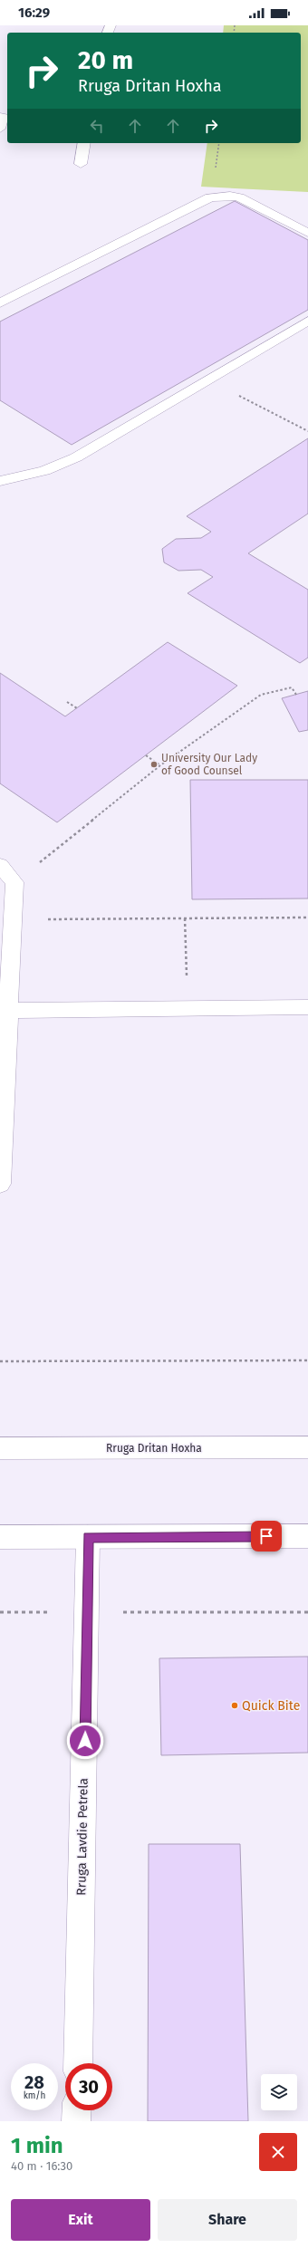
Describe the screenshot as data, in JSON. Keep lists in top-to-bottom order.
{
  "streets": {
    "main road": ["Rruga Dritan Hoxha", "Rruga Lavdie Petrela"]
  },
  "places": ["University Our Lady of Good Counsel", "Quick Bite"],
  "page": {
    "status": "16:29",
    "turn": ["20 m", "Rruga Dritan Hoxha"],
    "speed": "28 km/h",
    "limit": "30",
    "heading": ["1 min", "40 m · 16:30"],
    "buttons": ["Exit", "Share"]
  }
}
